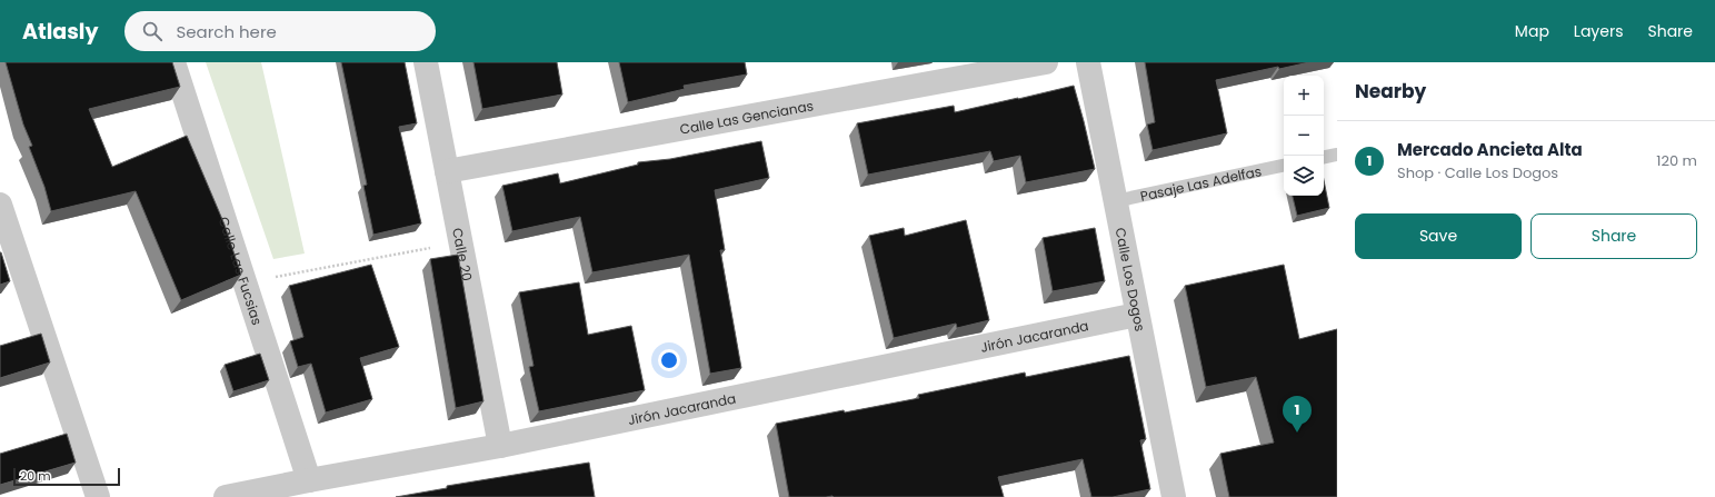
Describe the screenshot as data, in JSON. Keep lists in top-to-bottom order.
{
  "streets": {
    "street": [
      "Calle Las Gencianas",
      "Calle 20",
      "Calle Las Fucsias",
      "Calle Los Dogos",
      "Jirón Jacaranda"
    ],
    "lane": ["Pasaje Las Adelfas"]
  },
  "crossings": [
    ["Calle Las Gencianas", "Calle 20"],
    ["Pasaje Las Adelfas", "Calle Los Dogos"],
    ["Calle 20", "Jirón Jacaranda"],
    ["Calle Las Fucsias", "Jirón Jacaranda"],
    ["Calle Los Dogos", "Jirón Jacaranda"]
  ],
  "scale_bar": "20 m",
  "page": {
    "header": "Atlasly",
    "search": "Search here",
    "nav": ["Map", "Layers", "Share"],
    "heading": "Nearby",
    "map_buttons": ["+", "−"],
    "list": [
      {
        "mark": "1",
        "name": "Mercado Ancieta Alta",
        "note": "Shop · Calle Los Dogos",
        "value": "120 m"
      }
    ],
    "buttons": ["Save", "Share"],
    "pins": "1",
    "scale": "20 m"
  }
}
